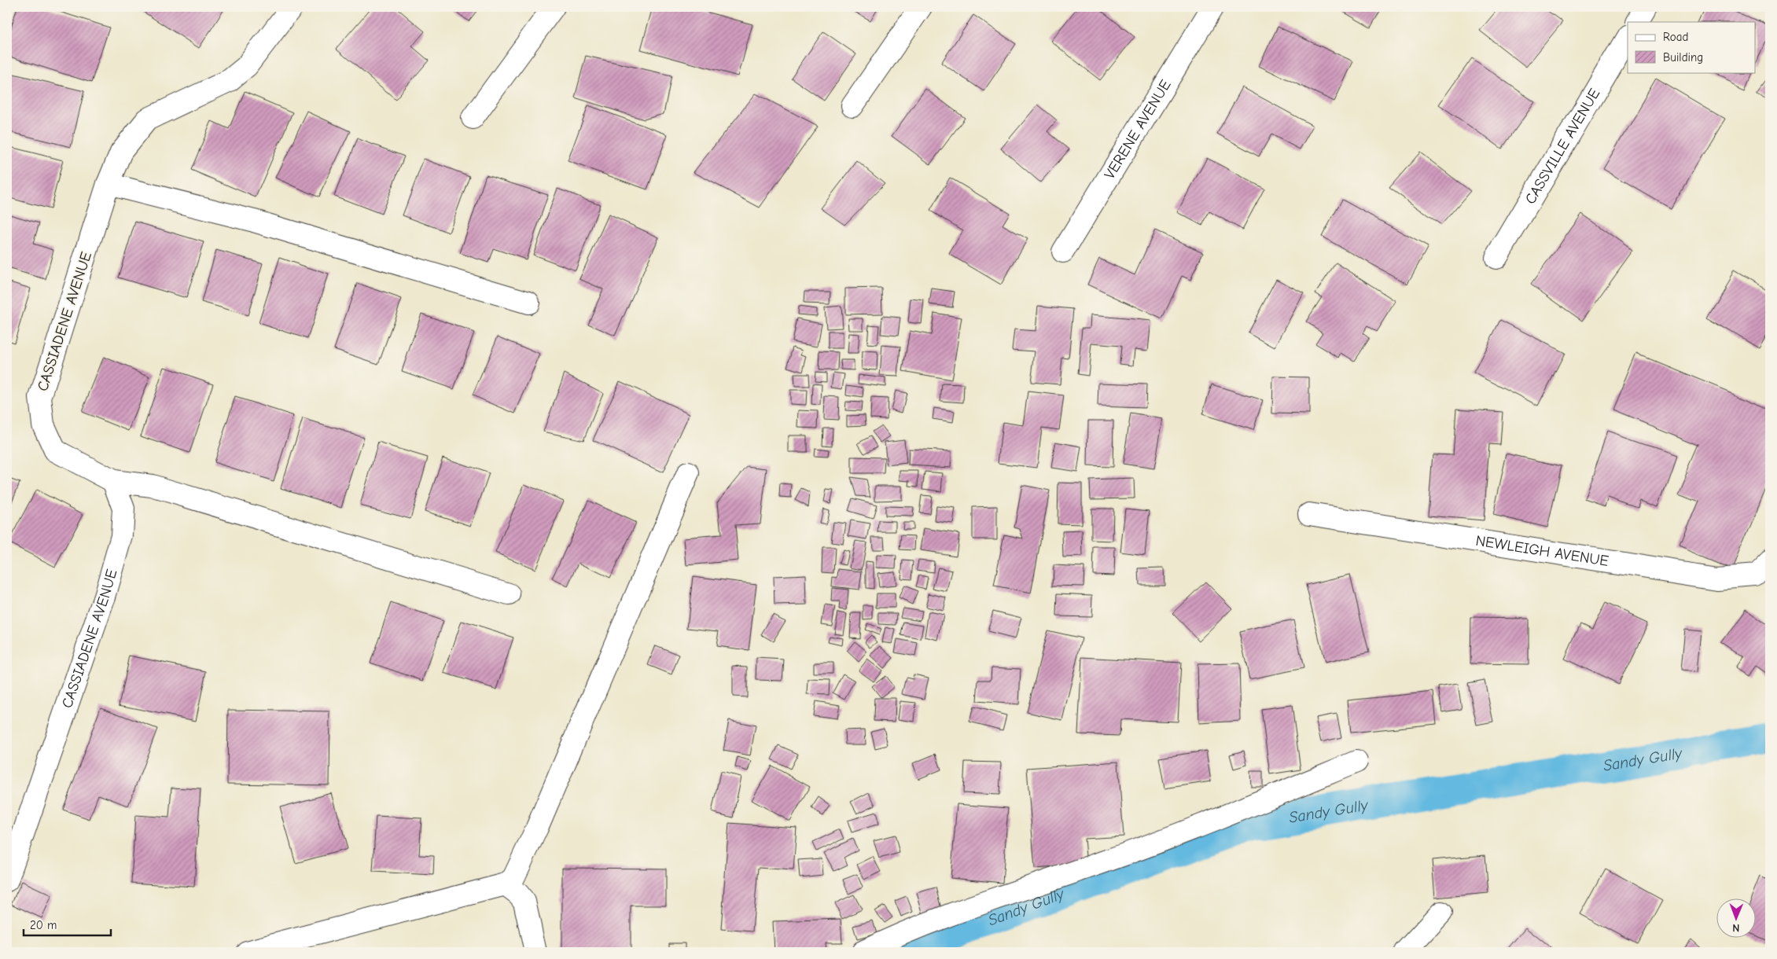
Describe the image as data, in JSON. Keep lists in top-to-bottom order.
{
  "streets": {
    "street": [
      "VERENE AVENUE",
      "CASSVILLE AVENUE",
      "CASSIADENE AVENUE",
      "NEWLEIGH AVENUE"
    ]
  },
  "water": ["Sandy Gully"],
  "legend": ["Road", "Building"],
  "scale_bar": "20 m",
  "north": "bottom"
}
